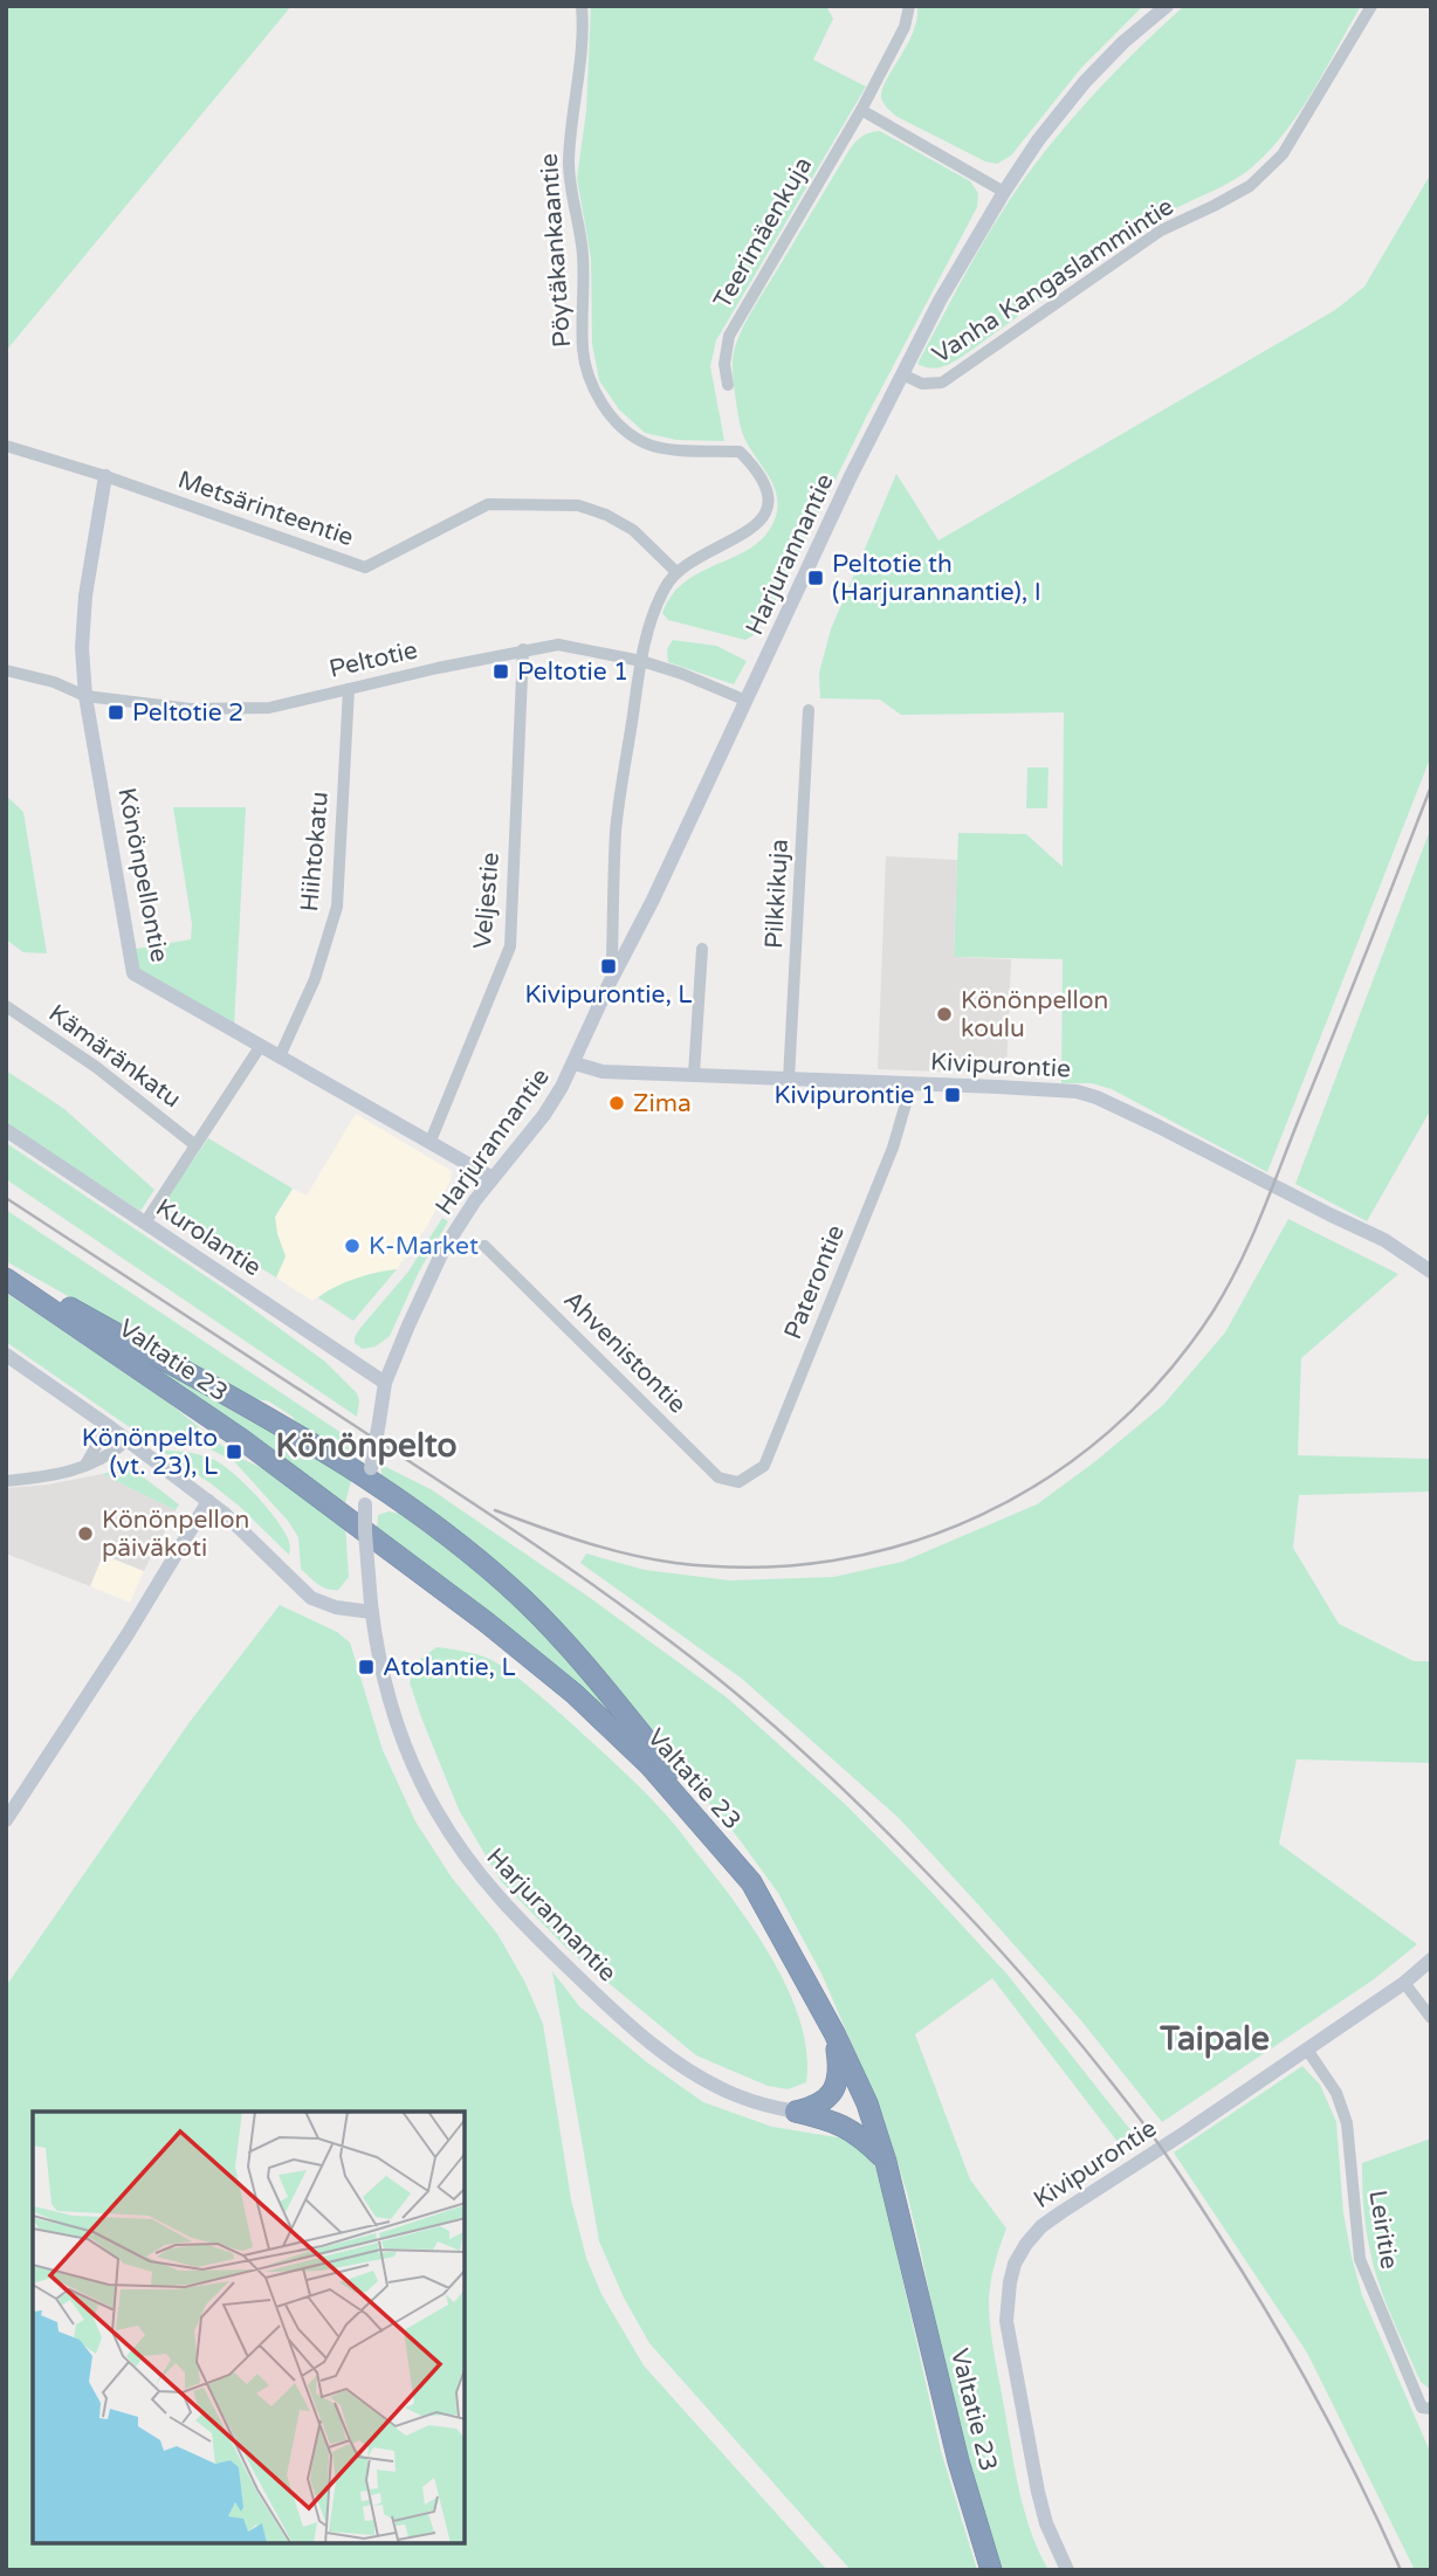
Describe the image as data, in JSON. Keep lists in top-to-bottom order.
{
  "streets": {
    "highway": ["Valtatie 23"],
    "street": [
      "Teerimäenkuja",
      "Pöytäkankaantie",
      "Vanha Kangaslammintie",
      "Metsärinteentie",
      "Harjurannantie",
      "Peltotie",
      "Hiihtokatu",
      "Könönpellontie",
      "Pilkkikuja",
      "Veljestie",
      "Kämäränkatu",
      "Kivipurontie",
      "Kurolantie",
      "Paterontie",
      "Ahvenistontie",
      "Leiritie"
    ]
  },
  "crossings": [
    ["Pöytäkankaantie", "Metsärinteentie"],
    ["Pöytäkankaantie", "Harjurannantie"],
    ["Pöytäkankaantie", "Peltotie"],
    ["Vanha Kangaslammintie", "Harjurannantie"],
    ["Metsärinteentie", "Könönpellontie"],
    ["Harjurannantie", "Peltotie"],
    ["Harjurannantie", "Könönpellontie"],
    ["Harjurannantie", "Kivipurontie"],
    ["Harjurannantie", "Kurolantie"],
    ["Peltotie", "Hiihtokatu"],
    ["Peltotie", "Könönpellontie"],
    ["Peltotie", "Veljestie"],
    ["Hiihtokatu", "Könönpellontie"],
    ["Könönpellontie", "Veljestie"],
    ["Pilkkikuja", "Kivipurontie"],
    ["Kivipurontie", "Paterontie"],
    ["Kivipurontie", "Leiritie"],
    ["Paterontie", "Ahvenistontie"]
  ],
  "districts": ["Könönpelto", "Taipale"],
  "places": {
    "transit": [
      "Peltotie th (Harjurannantie), I",
      "Peltotie 1",
      "Peltotie 2",
      "Kivipurontie, L",
      "Kivipurontie 1",
      "Könönpelto (vt. 23), L",
      "Atolantie, L"
    ],
    "other": [
      "Könönpellon koulu",
      "Zima",
      "K-Market",
      "Könönpellon päiväkoti"
    ]
  }
}
